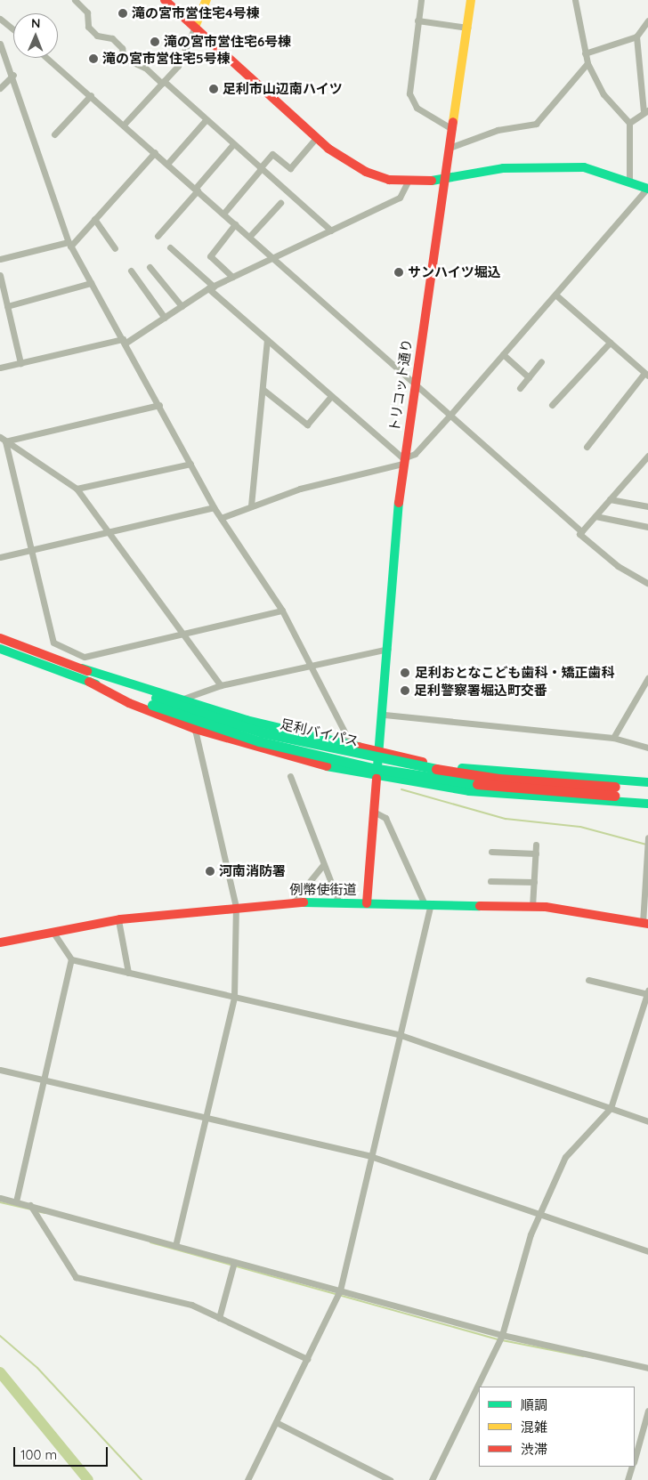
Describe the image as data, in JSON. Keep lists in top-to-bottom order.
{
  "streets": {
    "main road": ["トリコット通り", "足利バイパス", "例幣使街道"]
  },
  "crossings": [
    ["トリコット通り", "例幣使街道"]
  ],
  "places": [
    "滝の宮市営住宅4号棟",
    "滝の宮市営住宅6号棟",
    "滝の宮市営住宅5号棟",
    "足利市山辺南ハイツ",
    "サンハイツ堀込",
    "足利おとなこども歯科・矯正歯科",
    "足利警察署堀込町交番",
    "河南消防署"
  ],
  "legend": ["順調", "混雑", "渋滞"],
  "scale_bar": "100 m",
  "north": "top"
}
